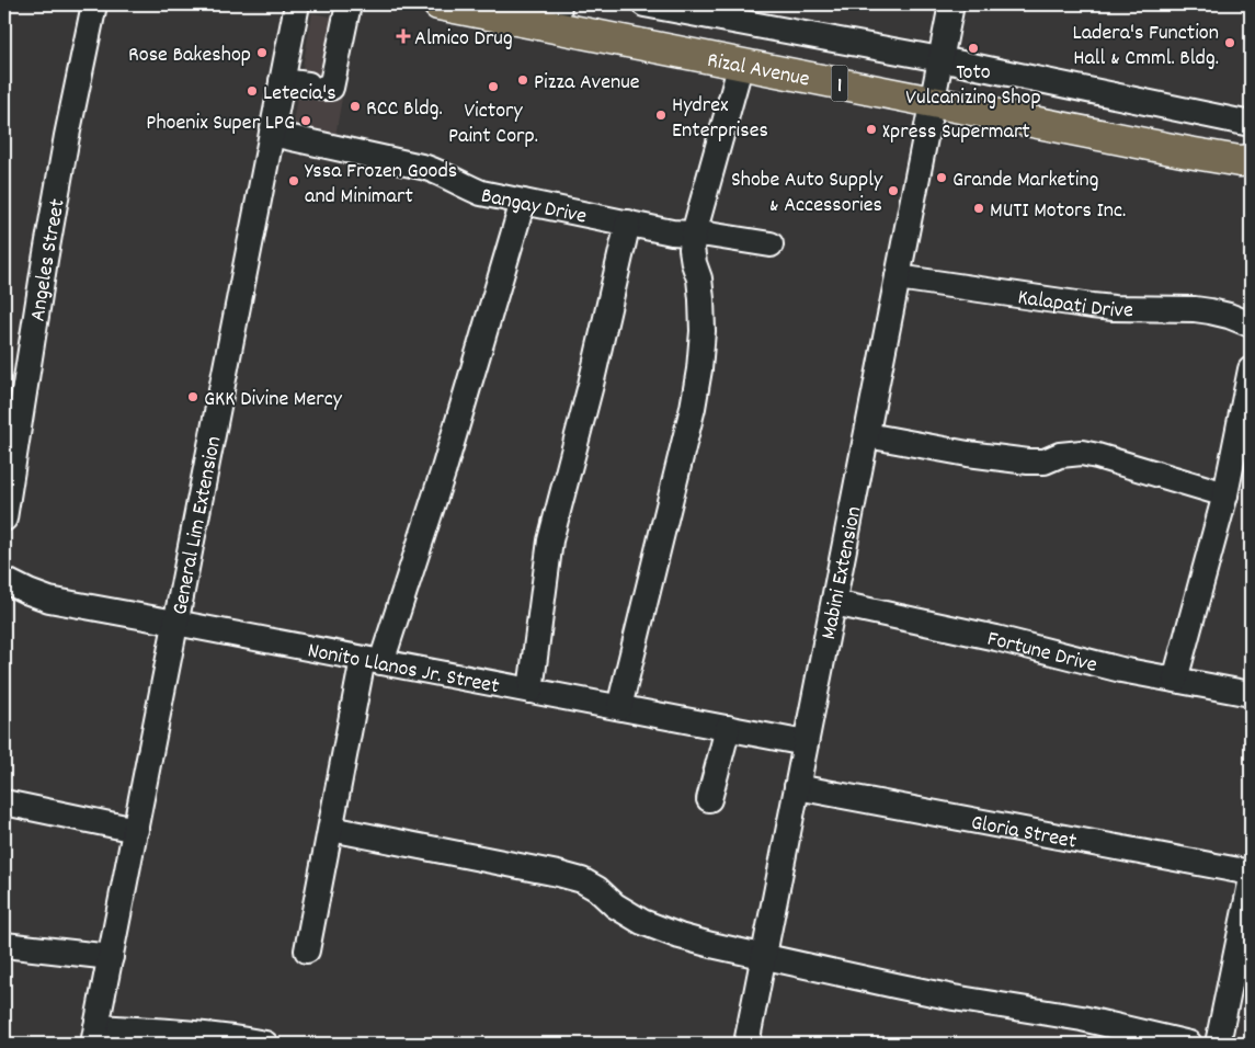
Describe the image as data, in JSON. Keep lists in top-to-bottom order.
{
  "streets": {
    "main road": ["Rizal Avenue", "1"],
    "street": [
      "Bangay Drive",
      "Angeles Street",
      "Kalapati Drive",
      "General Lim Extension",
      "Mabini Extension",
      "Fortune Drive",
      "Nonito Llanos Jr. Street",
      "Gloria Street"
    ]
  },
  "crossings": [
    ["Rizal Avenue", "Mabini Extension"],
    ["Bangay Drive", "General Lim Extension"],
    ["Kalapati Drive", "Mabini Extension"],
    ["General Lim Extension", "Nonito Llanos Jr. Street"],
    ["Mabini Extension", "Fortune Drive"],
    ["Mabini Extension", "Nonito Llanos Jr. Street"],
    ["Mabini Extension", "Gloria Street"]
  ],
  "places": {
    "health": ["Almico Drug"],
    "other": [
      "Ladera's Function Hall & Cmml. Bldg.",
      "Toto Vulcanizing Shop",
      "Rose Bakeshop",
      "Pizza Avenue",
      "Victory Paint Corp.",
      "Letecia's",
      "RCC Bldg.",
      "Hydrex Enterprises",
      "Phoenix Super LPG",
      "Xpress Supermart",
      "Grande Marketing",
      "Yssa Frozen Goods and Minimart",
      "Shobe Auto Supply & Accessories",
      "MUTI Motors Inc.",
      "GKK Divine Mercy"
    ]
  }
}
